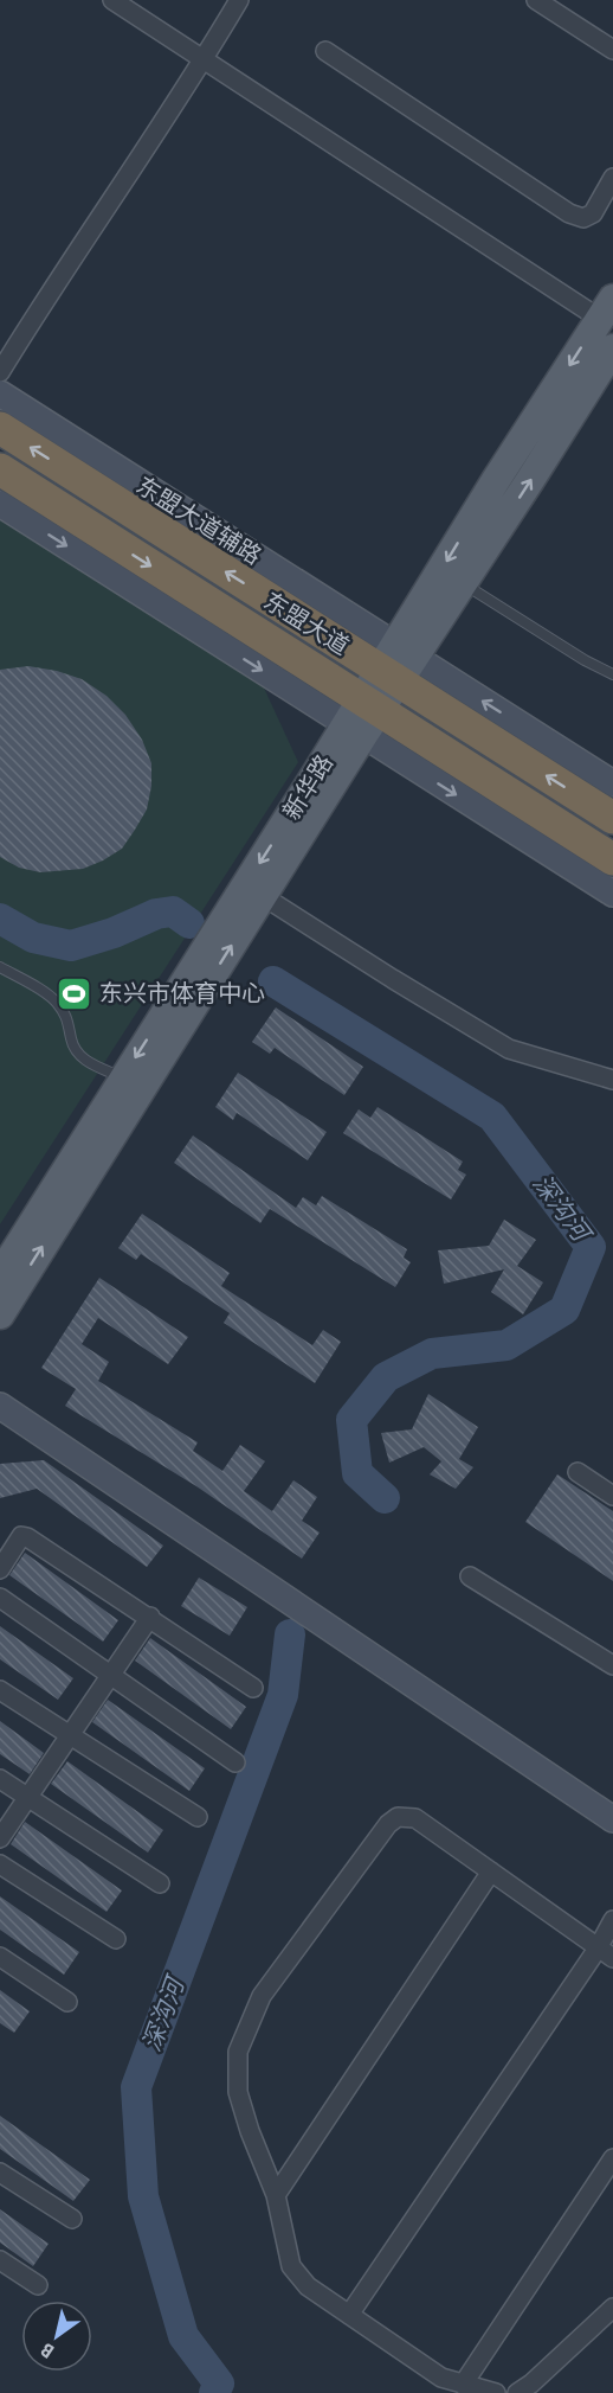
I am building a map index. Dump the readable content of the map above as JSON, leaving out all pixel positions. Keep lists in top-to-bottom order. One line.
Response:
{"streets":{"highway":["东盟大道"],"main road":["新华路"],"street":["东盟大道辅路"]},"crossings":[["东盟大道辅路","东盟大道"],["东盟大道辅路","新华路"],["东盟大道","新华路"]],"water":["深沟河"],"places":{"sports":["东兴市体育中心"]},"north":"bottom left"}
